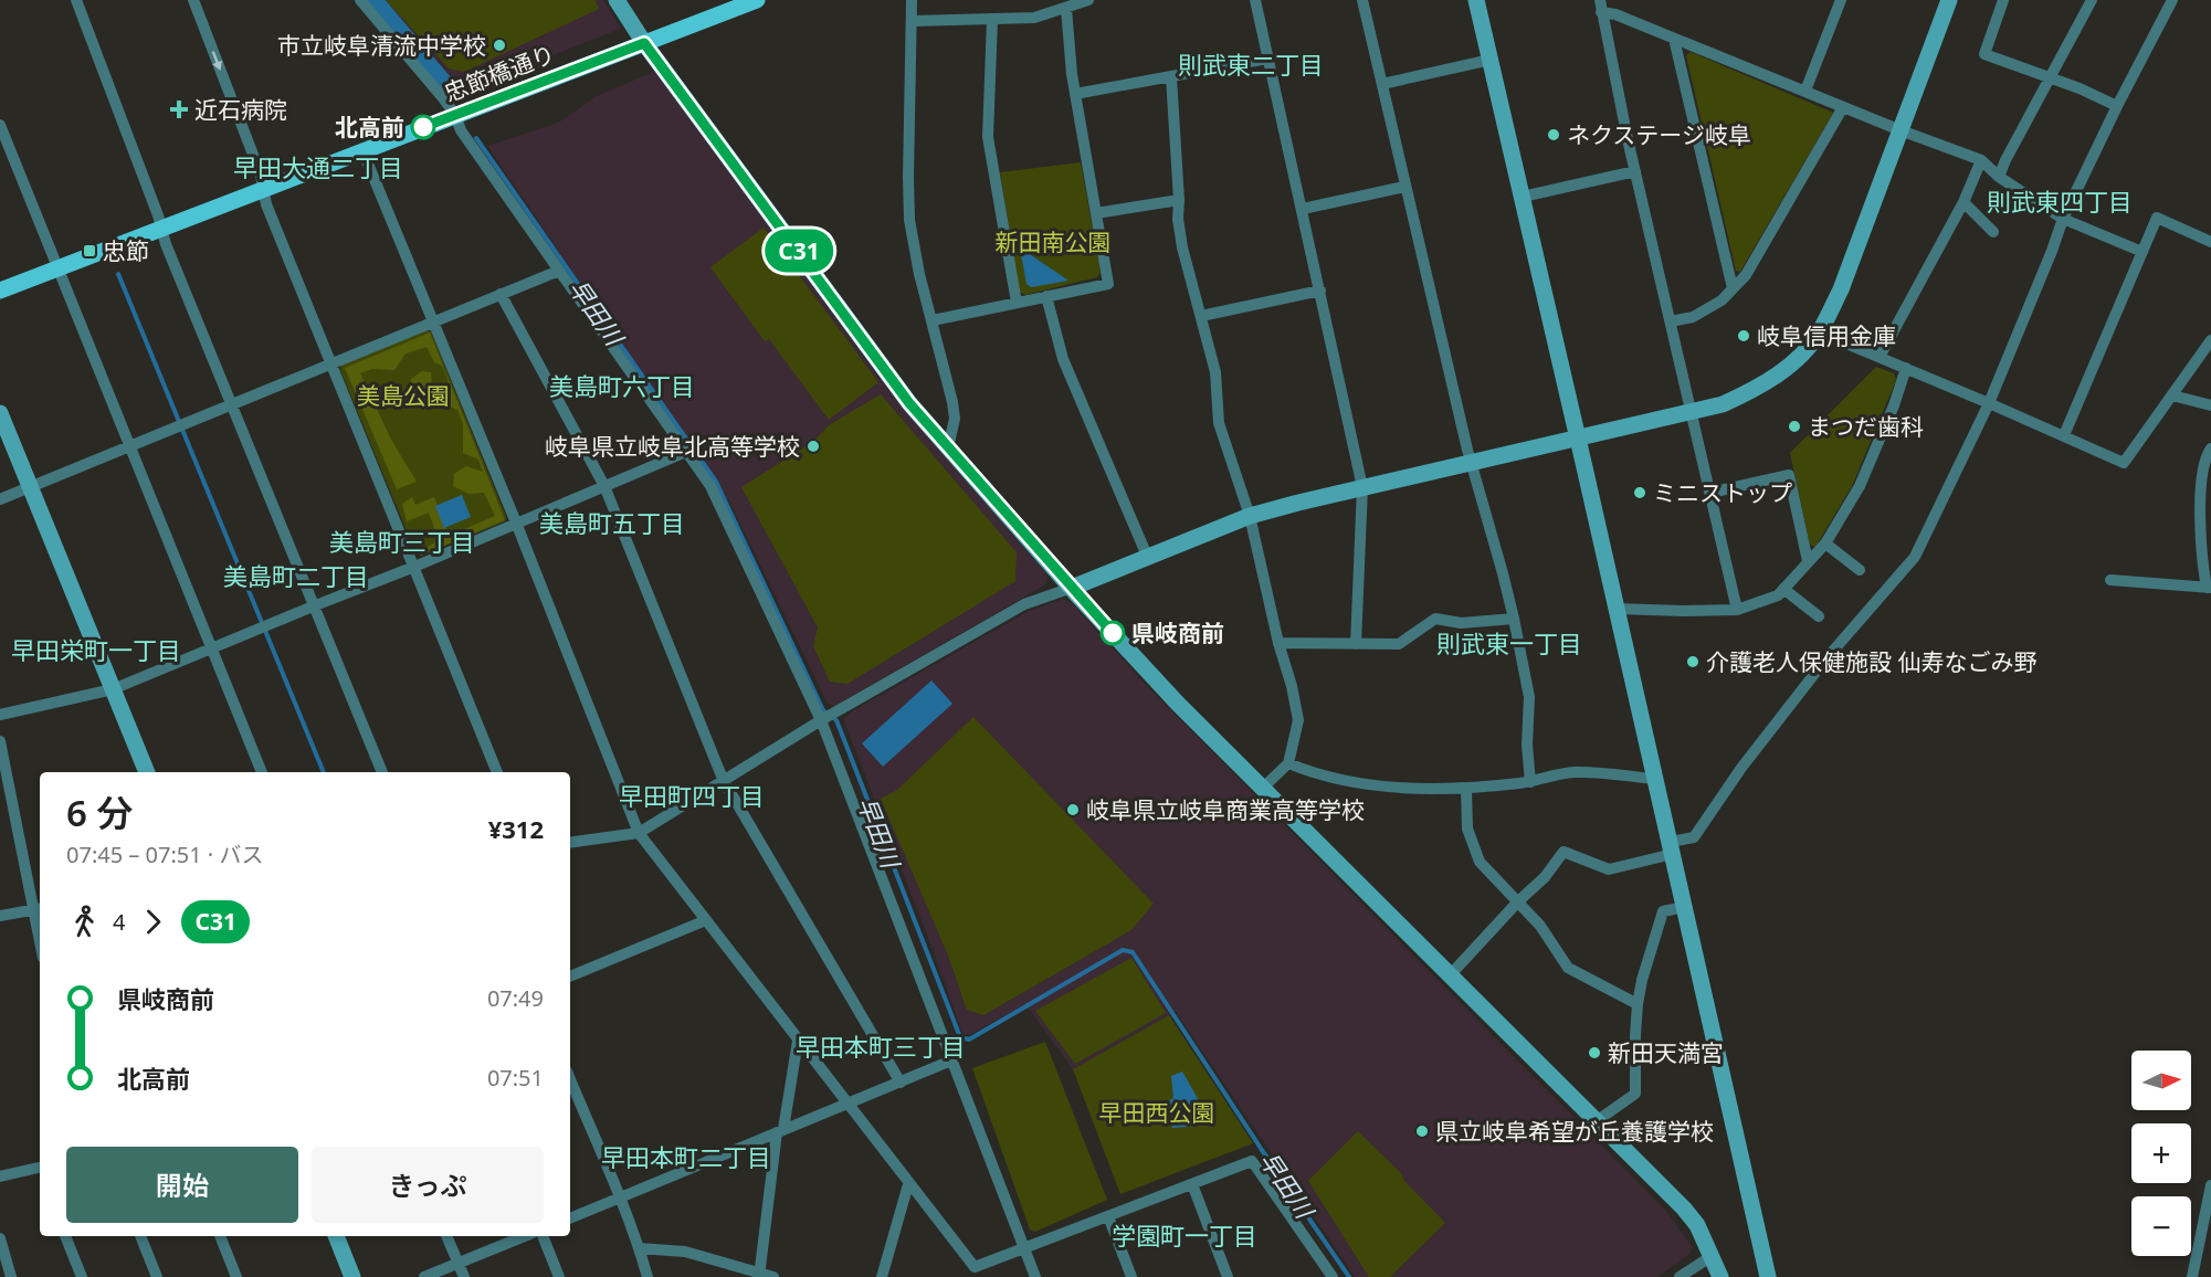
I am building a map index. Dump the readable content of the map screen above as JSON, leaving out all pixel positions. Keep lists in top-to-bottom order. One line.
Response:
{"streets":{"main road":["忠節橋通り"]},"districts":["則武東二丁目","早田大通二丁目","則武東四丁目","美島町六丁目","美島町五丁目","美島町三丁目","美島町二丁目","則武東一丁目","早田栄町一丁目","早田町四丁目","早田本町三丁目","早田本町二丁目","学園町一丁目"],"water":["早田川"],"parks":["新田南公園","美島公園","早田西公園"],"places":{"other":["市立岐阜清流中学校","北高前","ネクステージ岐阜","岐阜信用金庫","まつだ歯科","岐阜県立岐阜北高等学校","ミニストップ","県岐商前","介護老人保健施設 仙寿なごみ野","岐阜県立岐阜商業高等学校","新田天満宮","県立岐阜希望が丘養護学校"],"health":["近石病院"],"transit":["忠節"]},"lines":["bus line C31"],"north":"right","page":{"on_map":"C31","heading":["6 分","07:45 – 07:51 · バス","¥312"],"legs":["4","C31"],"list":[{"name":"県岐商前","value":"07:49"},{"name":"北高前","value":"07:51"}],"map_buttons":["+","−"],"buttons":["開始","きっぷ"]}}
